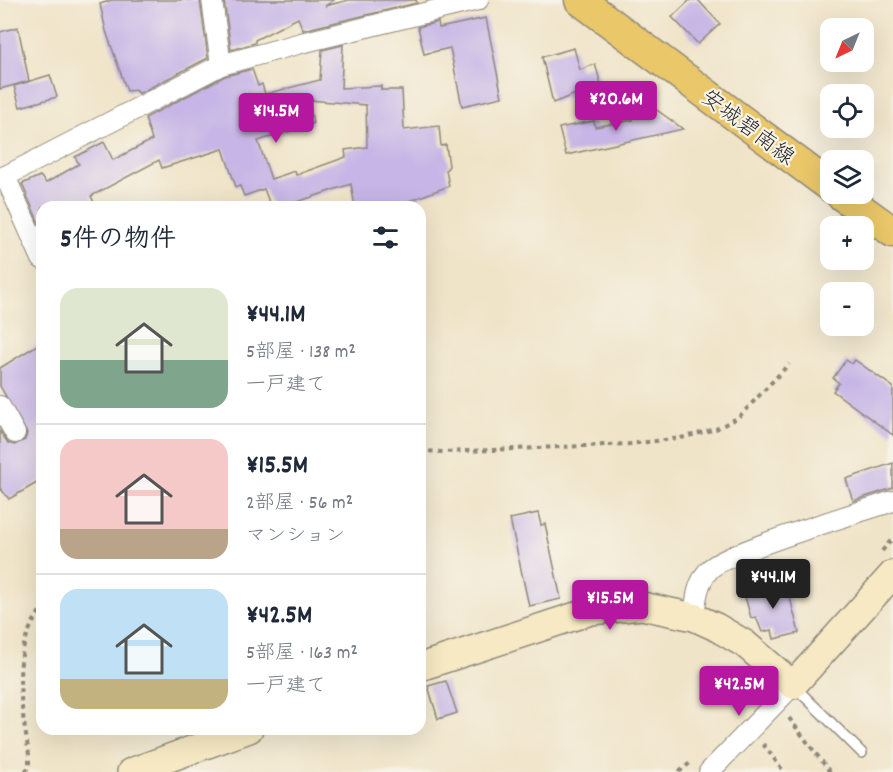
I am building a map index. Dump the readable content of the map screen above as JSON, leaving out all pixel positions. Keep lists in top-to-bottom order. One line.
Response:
{"streets":{"main road":["安城碧南線"]},"north":"bottom left","page":{"map_buttons":["+","−"],"price":["¥20.6M","¥14.5M","¥44.1M","¥15.5M","¥42.5M"],"heading":"5件の物件","list":[{"name":"¥44.1M","note":"5部屋 · 138 m² · 一戸建て"},{"name":"¥15.5M","note":"2部屋 · 56 m² · マンション"},{"name":"¥42.5M","note":"5部屋 · 163 m² · 一戸建て"}]}}
